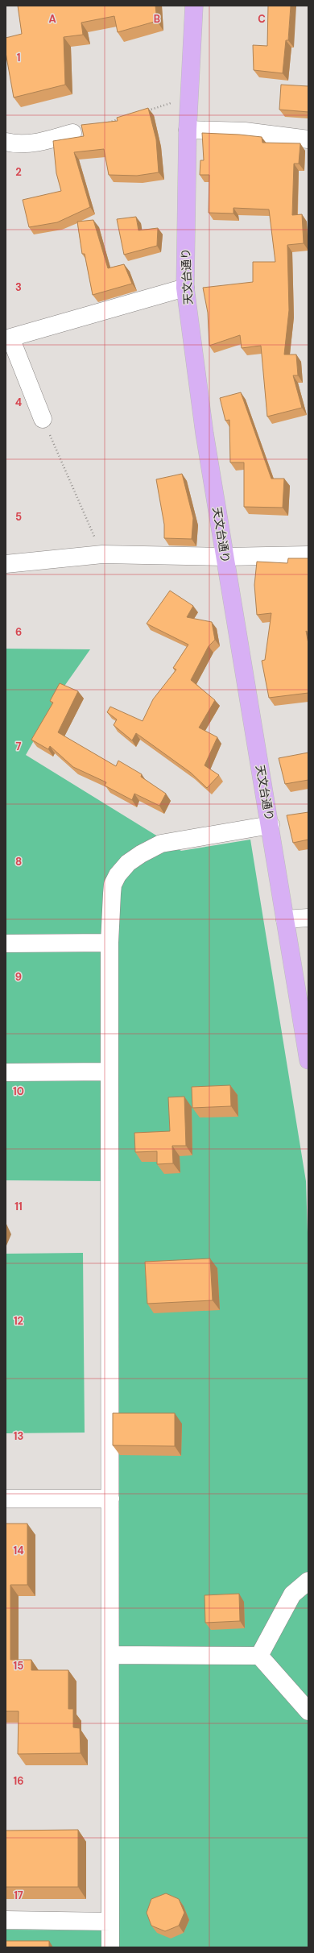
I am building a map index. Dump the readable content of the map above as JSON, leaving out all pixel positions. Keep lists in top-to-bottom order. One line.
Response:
{"streets":{"main road":["天文台通り"]},"grid":{"columns":["A","B","C"],"rows":["1","2","3","4","5","6","7","8","9","10","11","12","13","14","15","16","17"]}}
